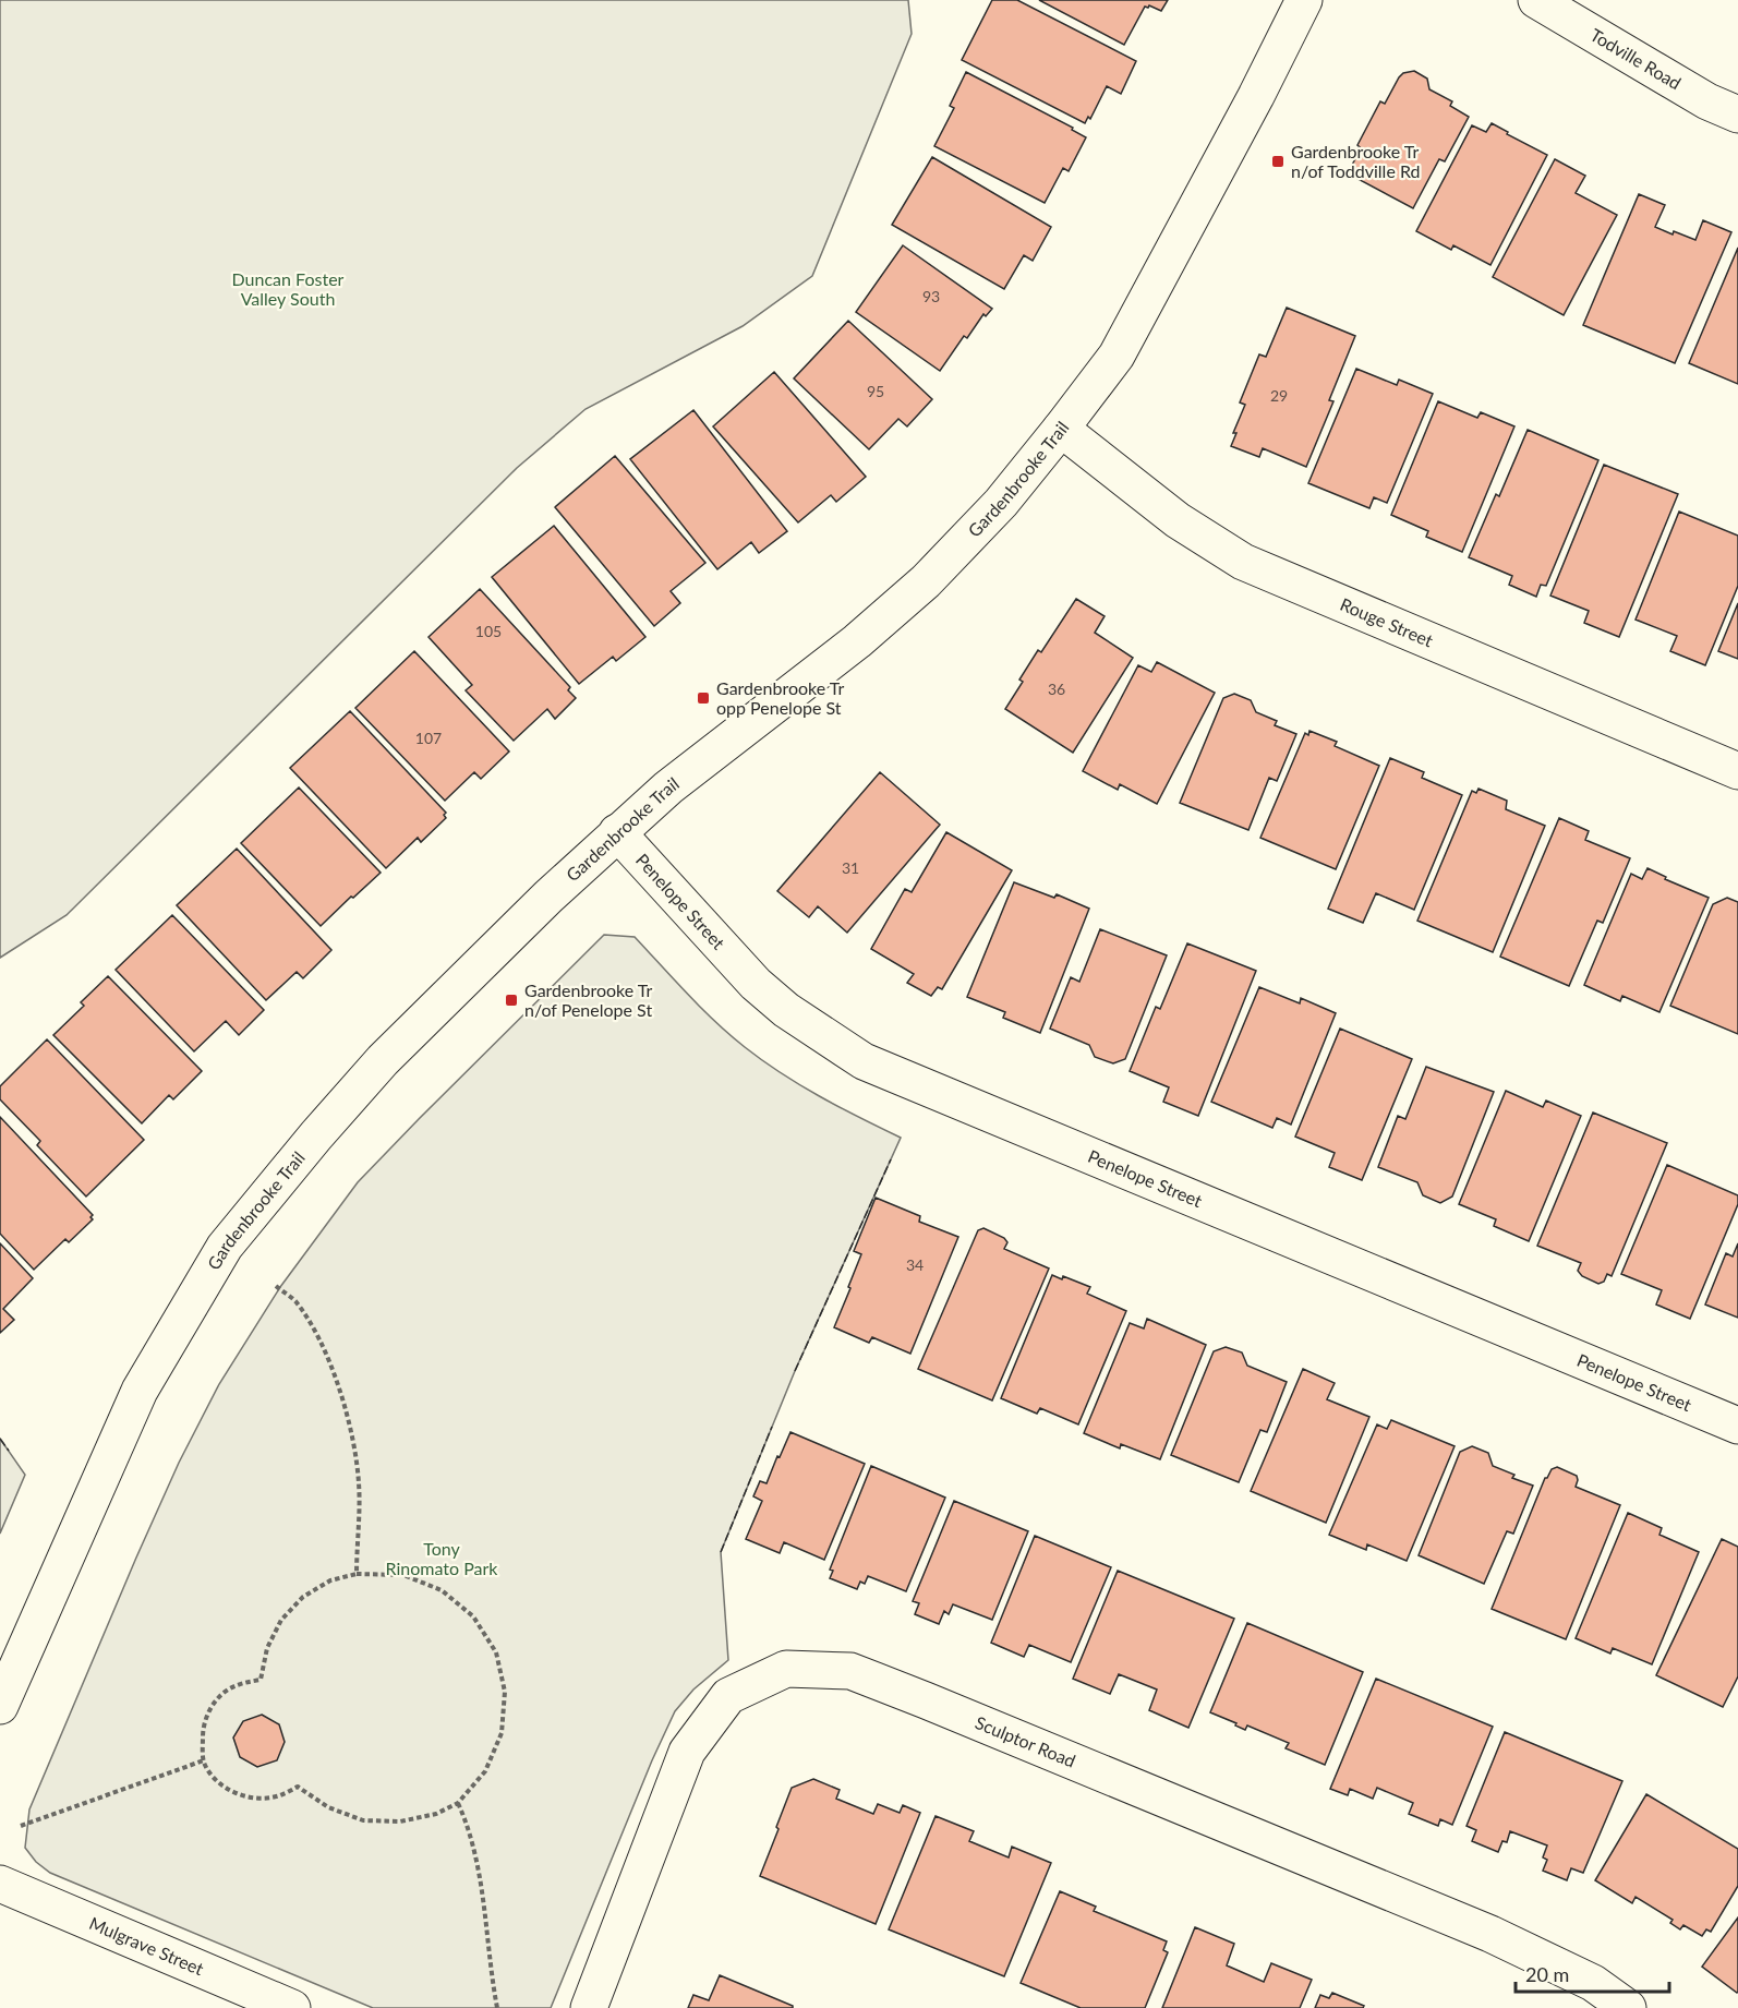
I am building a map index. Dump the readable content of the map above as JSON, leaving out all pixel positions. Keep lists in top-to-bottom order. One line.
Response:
{"streets":{"street":["Todville Road","Gardenbrooke Trail","Rouge Street","Penelope Street","Sculptor Road","Mulgrave Street"]},"crossings":[["Gardenbrooke Trail","Rouge Street"],["Gardenbrooke Trail","Penelope Street"]],"parks":["Duncan Foster Valley South","Tony Rinomato Park"],"places":{"transit":["Gardenbrooke Tr n/of Toddville Rd","Gardenbrooke Tr opp Penelope St","Gardenbrooke Tr n/of Penelope St"]},"house_numbers":["93","95","29","105","36","107","31","34"],"scale_bar":"20 m"}
